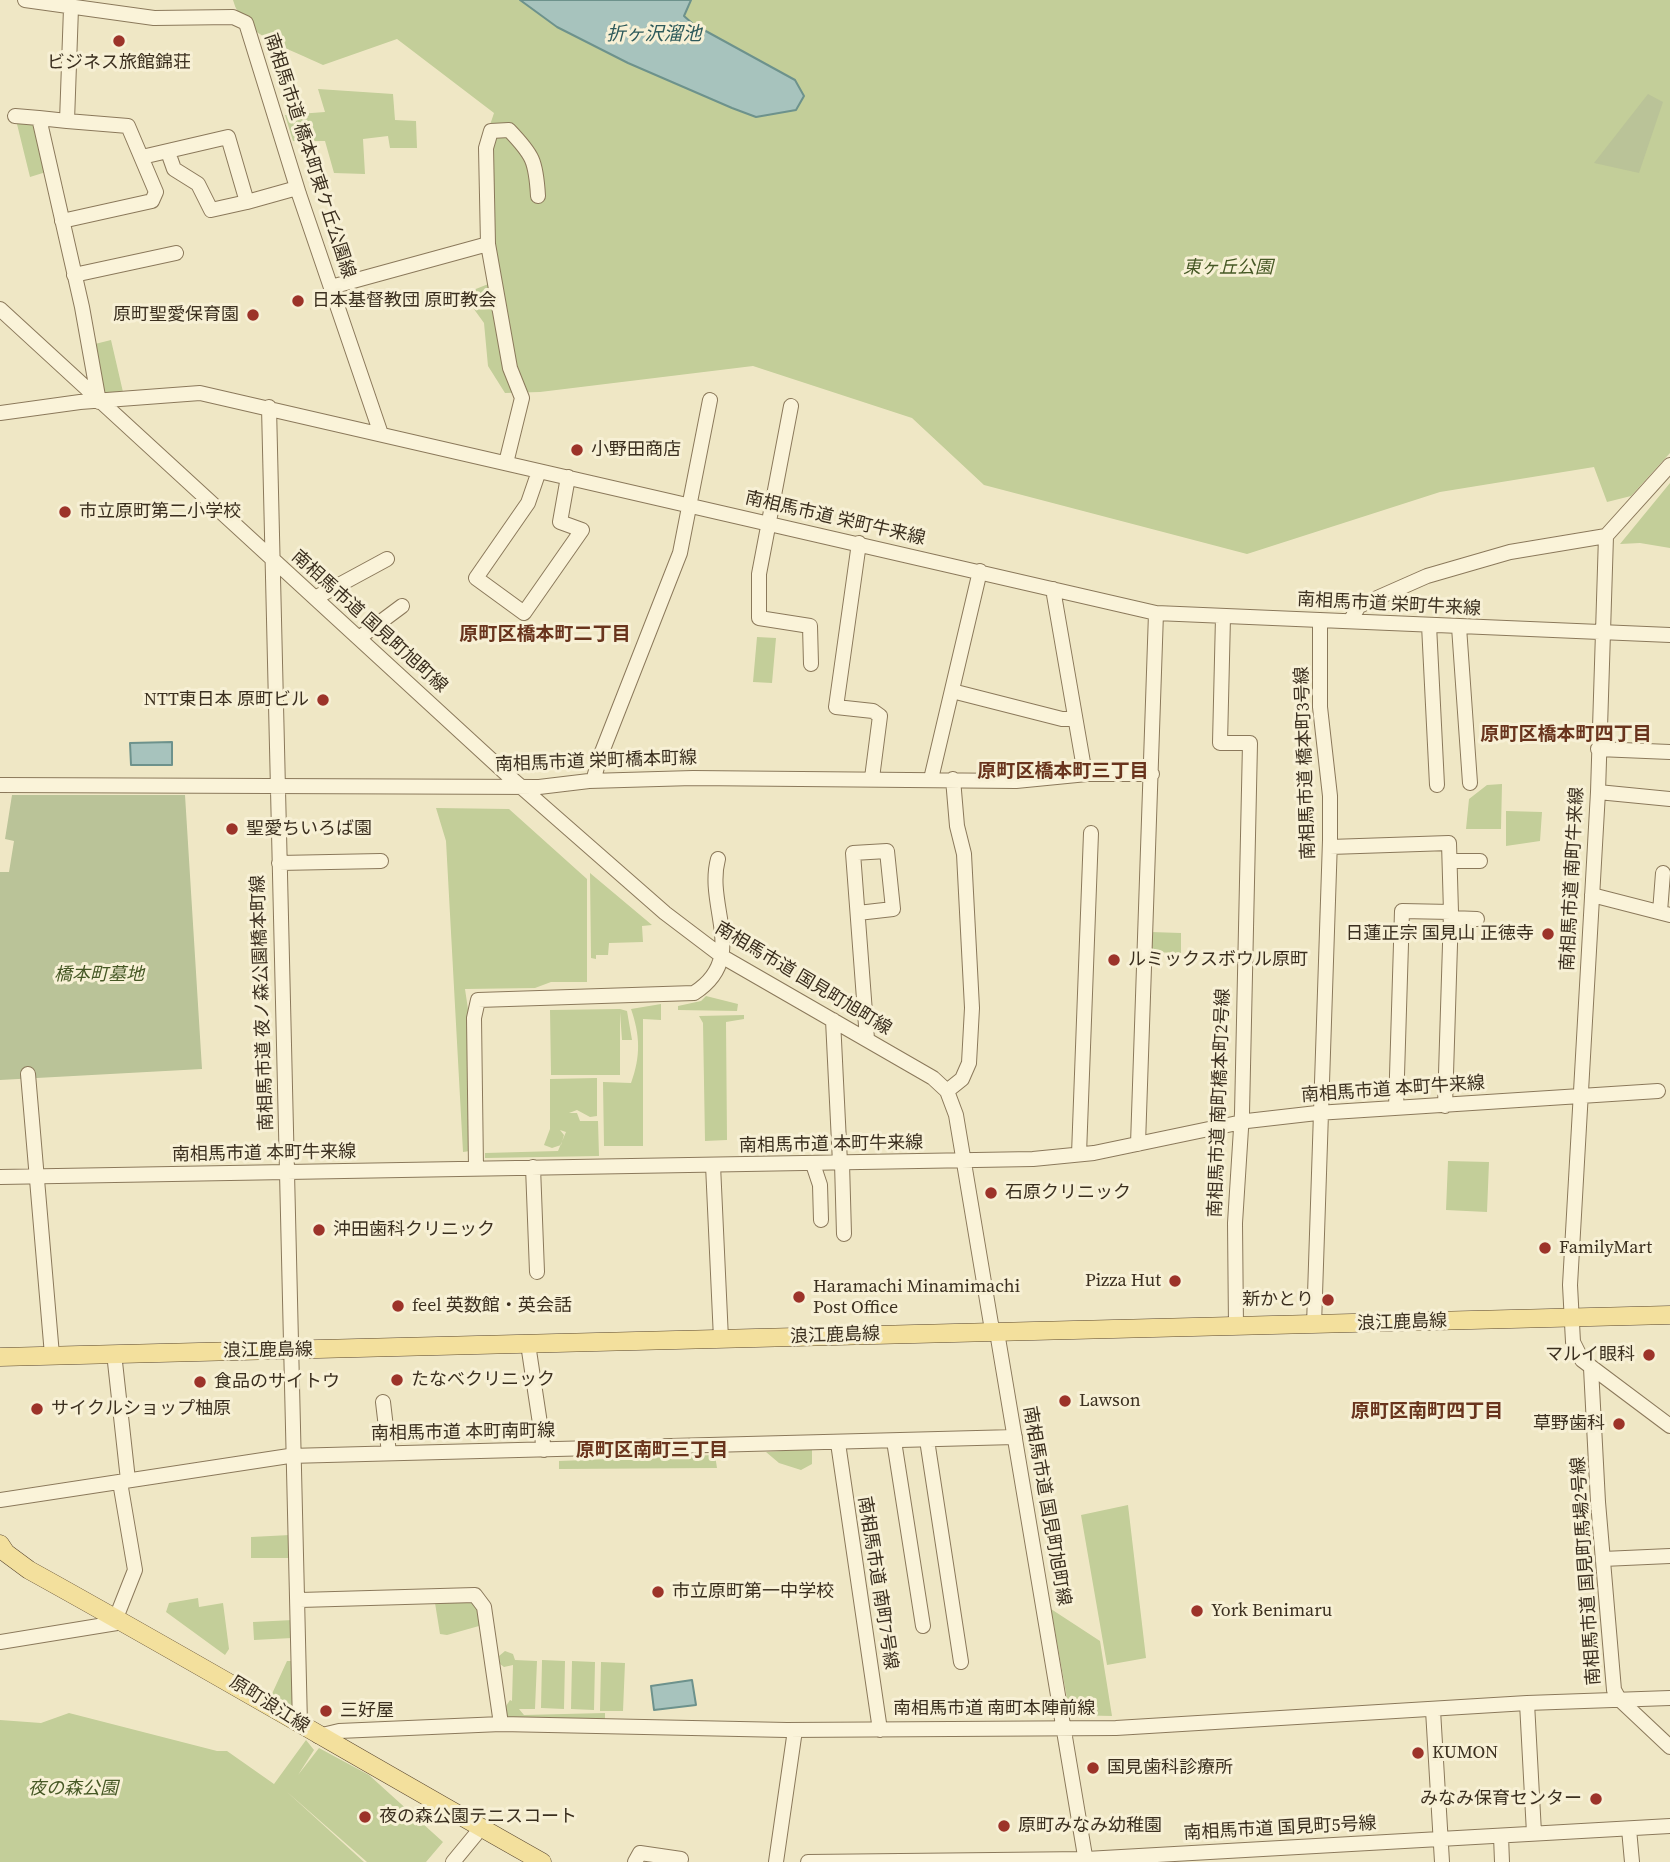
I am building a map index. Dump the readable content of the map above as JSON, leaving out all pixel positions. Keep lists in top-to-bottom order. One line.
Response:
{"streets":{"main road":["浪江鹿島線","原町浪江線"],"street":["南相馬市道 橋本町東ケ丘公園線","南相馬市道 栄町牛来線","南相馬市道 国見町旭町線","南相馬市道 栄町橋本町線","南相馬市道 橋本町3号線","南相馬市道 南町牛来線","南相馬市道 夜ノ森公園橋本町線","南相馬市道 本町牛来線","南相馬市道 南町橋本町2号線","南相馬市道 本町南町線","南相馬市道 国見町馬場2号線","南相馬市道 南町7号線","南相馬市道 南町本陣前線","南相馬市道 国見町5号線"]},"crossings":[["南相馬市道 橋本町東ケ丘公園線","南相馬市道 栄町牛来線"],["南相馬市道 栄町牛来線","南相馬市道 国見町旭町線"],["南相馬市道 栄町牛来線","南相馬市道 橋本町3号線"],["南相馬市道 栄町牛来線","南相馬市道 南町牛来線"],["南相馬市道 栄町牛来線","南相馬市道 夜ノ森公園橋本町線"],["南相馬市道 栄町牛来線","南相馬市道 南町橋本町2号線"],["南相馬市道 国見町旭町線","南相馬市道 栄町橋本町線"],["南相馬市道 国見町旭町線","南相馬市道 夜ノ森公園橋本町線"],["南相馬市道 国見町旭町線","南相馬市道 本町牛来線"],["南相馬市道 国見町旭町線","浪江鹿島線"],["南相馬市道 国見町旭町線","南相馬市道 本町南町線"],["南相馬市道 国見町旭町線","南相馬市道 南町本陣前線"],["南相馬市道 国見町旭町線","南相馬市道 国見町5号線"],["南相馬市道 栄町橋本町線","南相馬市道 夜ノ森公園橋本町線"],["南相馬市道 橋本町3号線","南相馬市道 本町牛来線"],["南相馬市道 橋本町3号線","浪江鹿島線"],["南相馬市道 南町牛来線","南相馬市道 本町牛来線"],["南相馬市道 南町牛来線","浪江鹿島線"],["南相馬市道 南町牛来線","南相馬市道 国見町馬場2号線"],["南相馬市道 夜ノ森公園橋本町線","南相馬市道 本町牛来線"],["南相馬市道 夜ノ森公園橋本町線","浪江鹿島線"],["南相馬市道 夜ノ森公園橋本町線","南相馬市道 本町南町線"],["南相馬市道 夜ノ森公園橋本町線","原町浪江線"],["南相馬市道 本町牛来線","南相馬市道 南町橋本町2号線"],["南相馬市道 南町橋本町2号線","浪江鹿島線"],["南相馬市道 本町南町線","南相馬市道 南町7号線"],["南相馬市道 国見町馬場2号線","南相馬市道 南町本陣前線"],["南相馬市道 南町7号線","南相馬市道 南町本陣前線"],["原町浪江線","南相馬市道 南町本陣前線"]],"districts":["原町区橋本町二丁目","原町区橋本町四丁目","原町区橋本町三丁目","原町区南町四丁目","原町区南町三丁目"],"water":["折ヶ沢溜池"],"parks":["東ヶ丘公園","橋本町墓地","夜の森公園"],"places":["ビジネス旅館錦荘","日本基督教団 原町教会","原町聖愛保育園","小野田商店","市立原町第二小学校","NTT東日本 原町ビル","聖愛ちいろば園","日蓮正宗 国見山 正徳寺","ルミックスボウル原町","石原クリニック","沖田歯科クリニック","FamilyMart","Pizza Hut","Haramachi Minamimachi Post Office","新かとり","feel 英数館・英会話","マルイ眼科","たなべクリニック","食品のサイトウ","Lawson","サイクルショップ柚原","草野歯科","市立原町第一中学校","York Benimaru","三好屋","KUMON","国見歯科診療所","みなみ保育センター","夜の森公園テニスコート","原町みなみ幼稚園"]}
